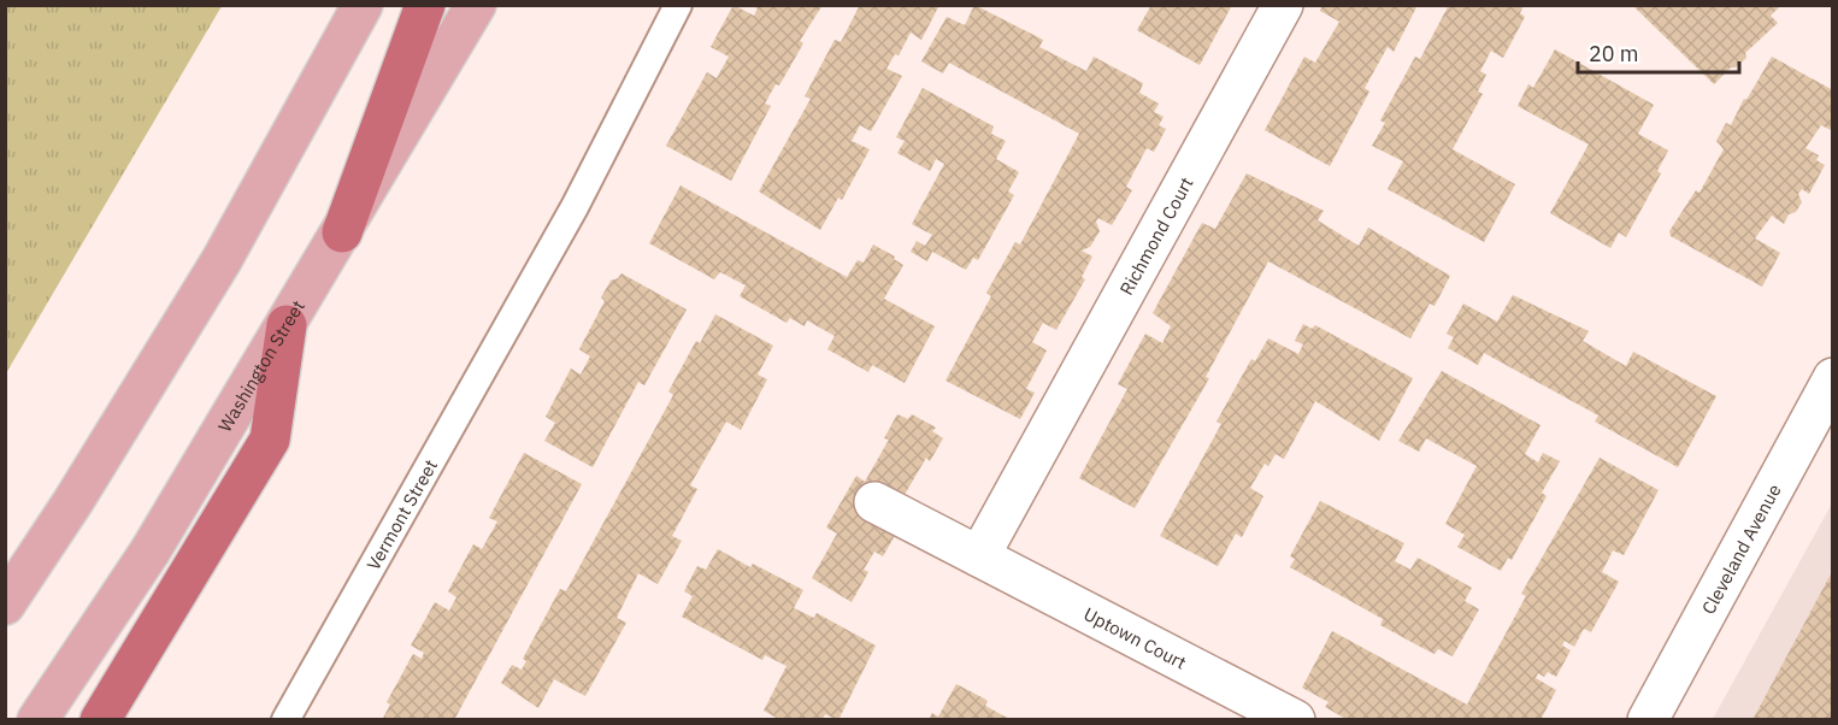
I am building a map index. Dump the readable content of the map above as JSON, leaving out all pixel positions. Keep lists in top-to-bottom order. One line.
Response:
{"streets":{"main road":["Washington Street"],"street":["Richmond Court","Cleveland Avenue","Uptown Court"],"lane":["Vermont Street"]},"crossings":[["Richmond Court","Uptown Court"]],"scale_bar":"20 m"}
